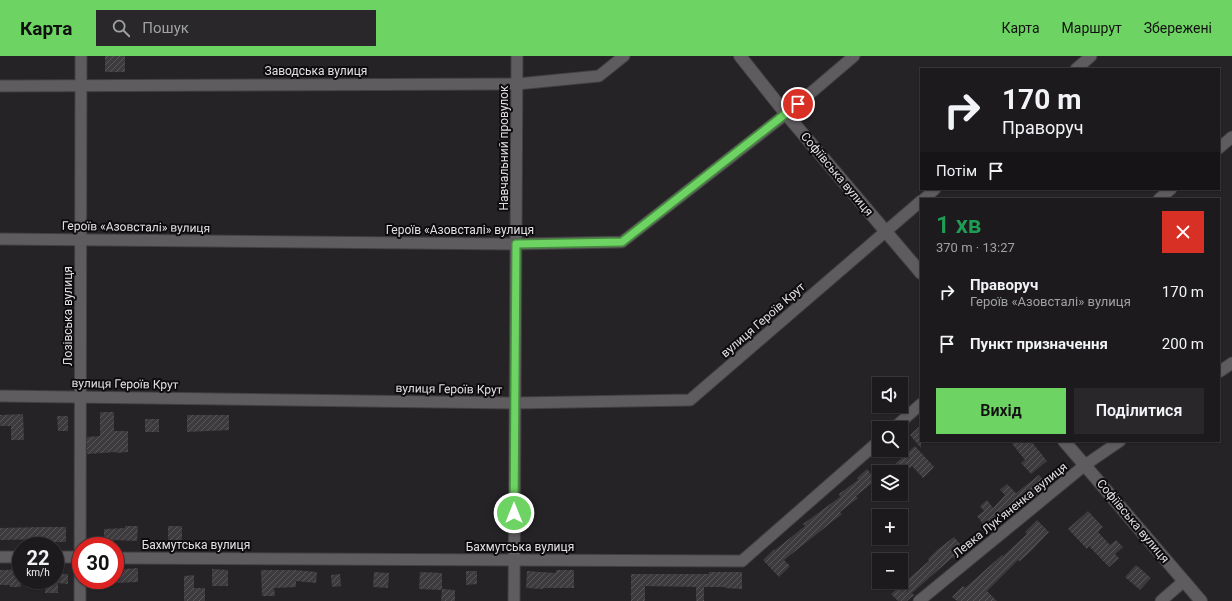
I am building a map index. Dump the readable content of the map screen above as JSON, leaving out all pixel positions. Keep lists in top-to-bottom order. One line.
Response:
{"streets":{"street":["Заводська вулиця","Навчальний провулок","Софіївська вулиця","Героїв «Азовсталі» вулиця","Лозівська вулиця","вулиця Героїв Крут","Левка Лук'яненка вулиця","Бахмутська вулиця"]},"crossings":[["Заводська вулиця","Навчальний провулок"],["Заводська вулиця","Лозівська вулиця"],["Навчальний провулок","Героїв «Азовсталі» вулиця"],["Навчальний провулок","вулиця Героїв Крут"],["Навчальний провулок","Бахмутська вулиця"],["Софіївська вулиця","Героїв «Азовсталі» вулиця"],["Софіївська вулиця","вулиця Героїв Крут"],["Софіївська вулиця","Левка Лук'яненка вулиця"],["Героїв «Азовсталі» вулиця","Лозівська вулиця"],["Лозівська вулиця","вулиця Героїв Крут"]],"page":{"header":"Карта","search":"Пошук","nav":["Карта","Маршрут","Збережені"],"turn":["170 m","Праворуч"],"then":"Потім","heading":["1 хв","370 m · 13:27"],"list":[{"name":"Праворуч","note":"Героїв «Азовсталі» вулиця","value":"170 m"},{"name":"Пункт призначення","value":"200 m"}],"map_buttons":["+","−"],"buttons":["Вихід","Поділитися"],"speed":"22 km/h","limit":"30"}}
